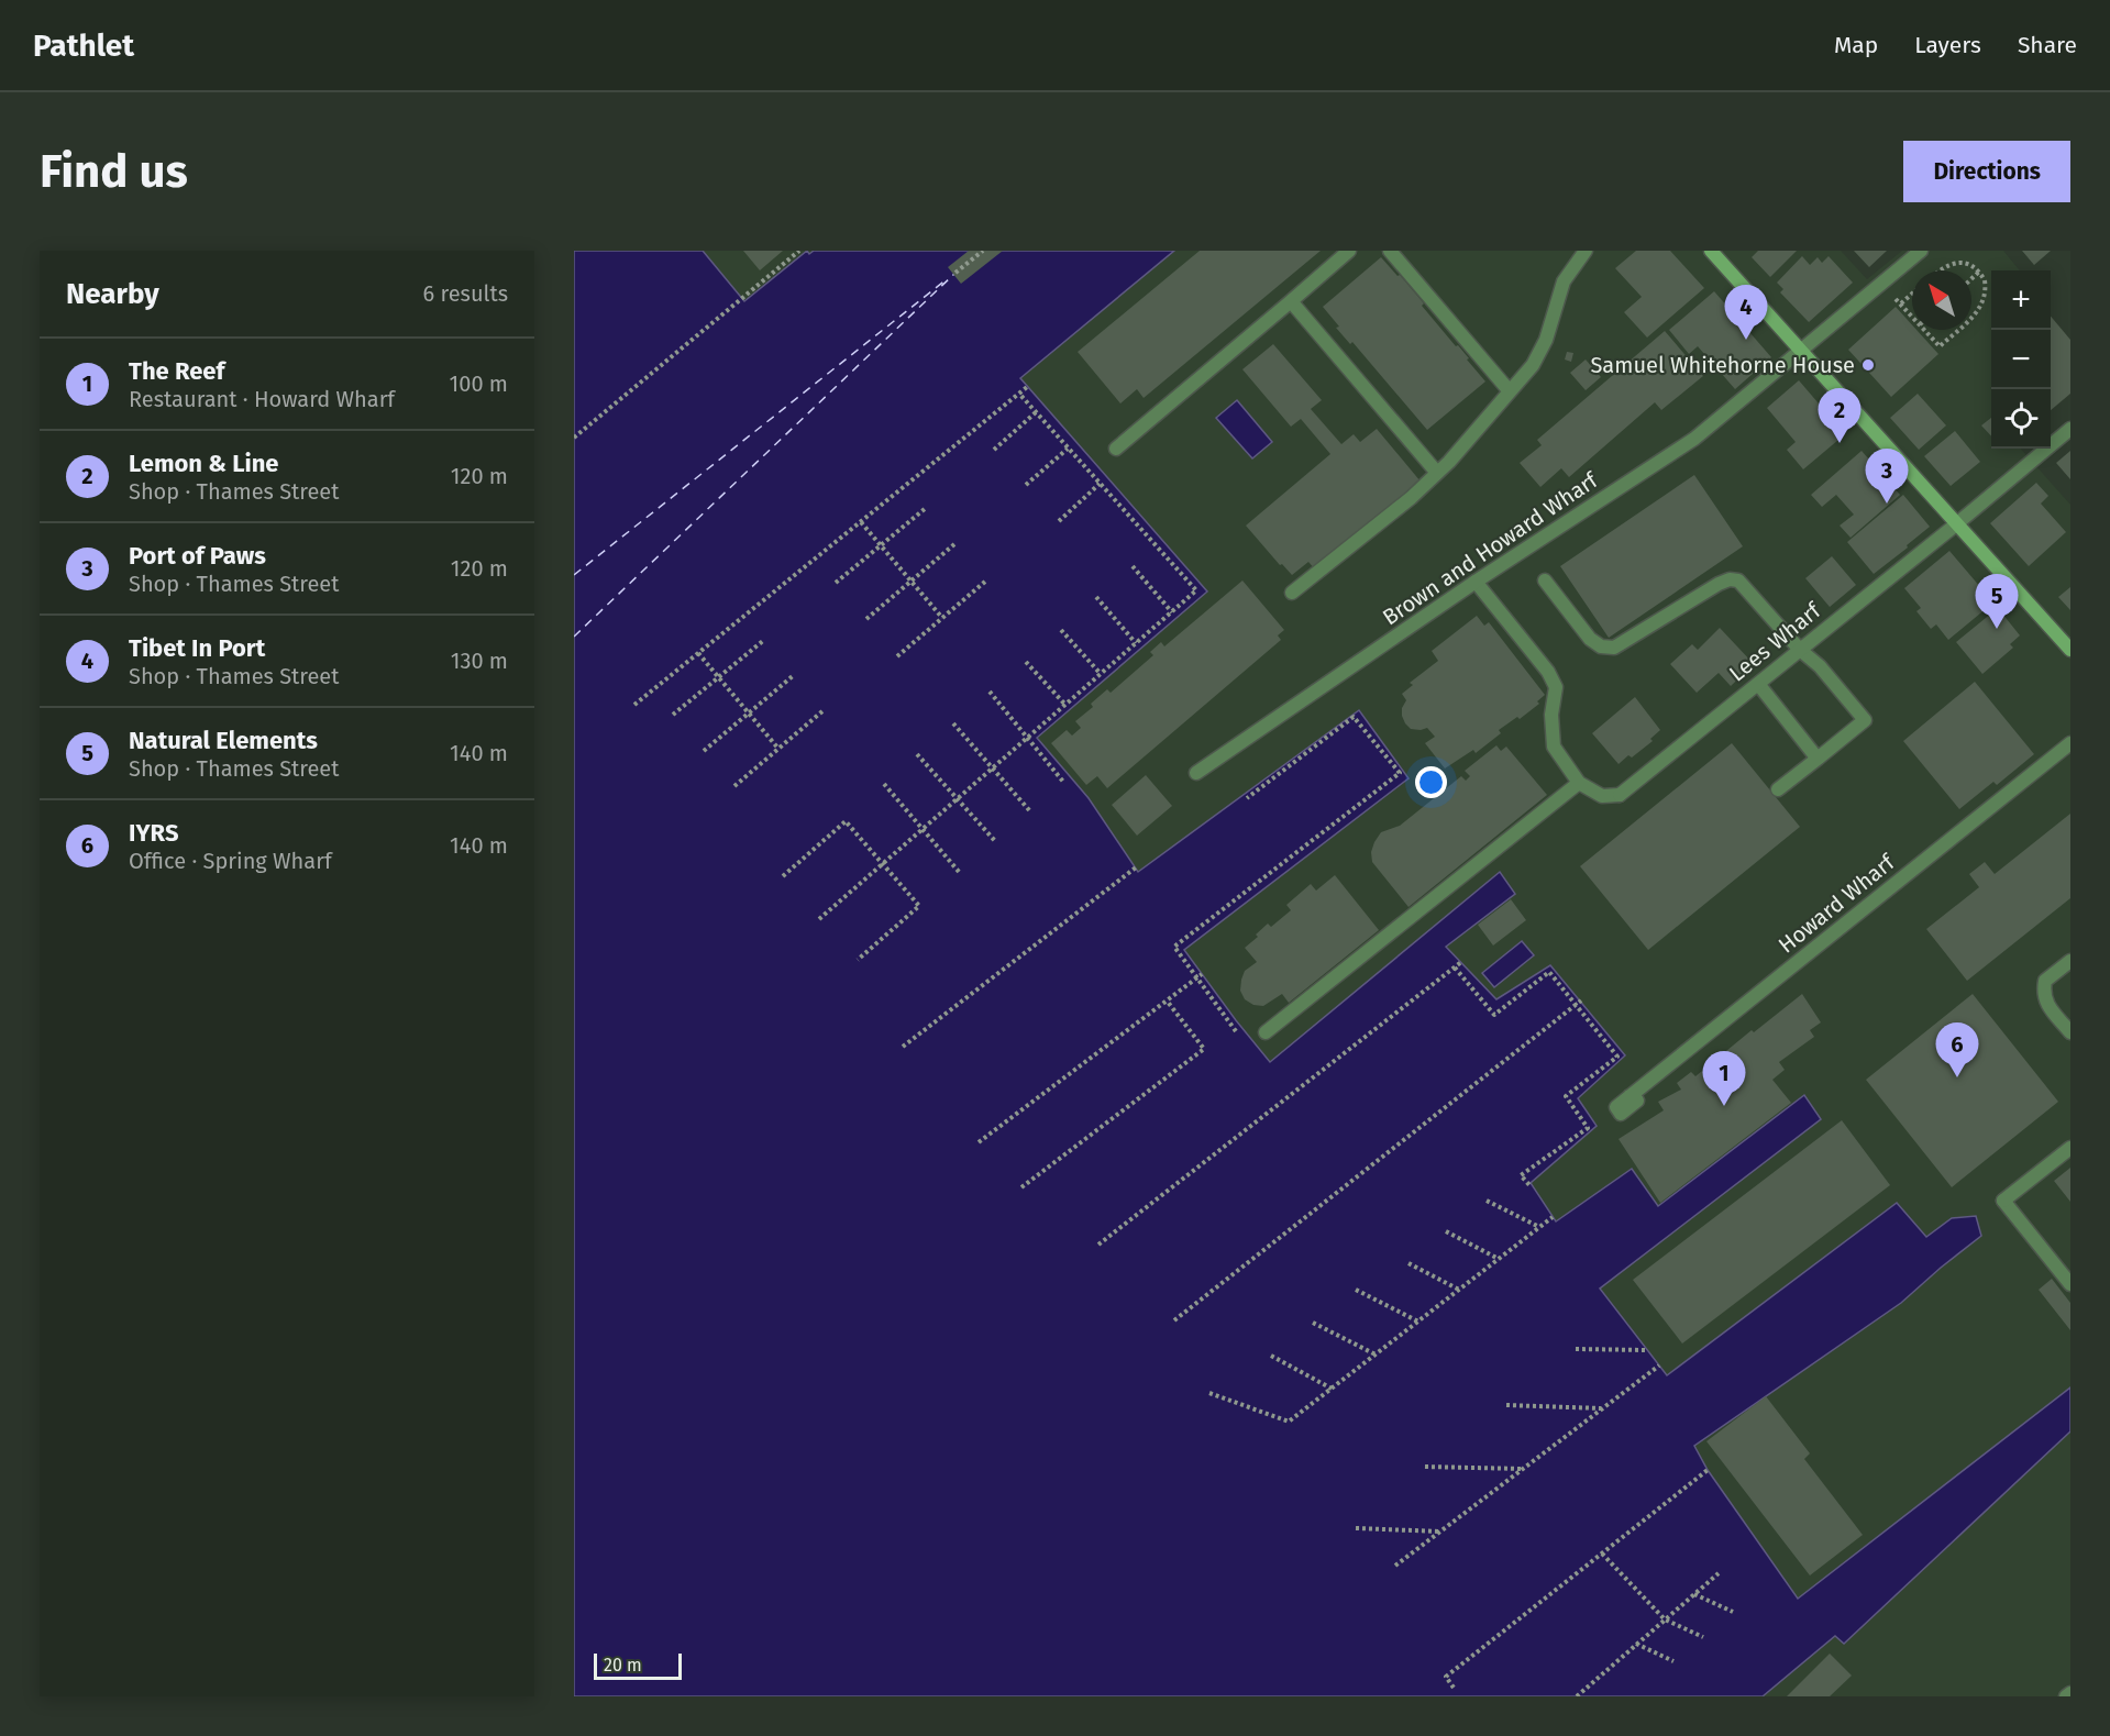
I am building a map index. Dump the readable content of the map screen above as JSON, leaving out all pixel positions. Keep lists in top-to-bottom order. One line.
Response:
{"streets":{"street":["Brown and Howard Wharf","Lees Wharf","Howard Wharf"]},"places":["Samuel Whitehorne House"],"scale_bar":"20 m","north":"top left","page":{"header":"Pathlet","nav":["Map","Layers","Share"],"buttons":"Directions","title":"Find us","heading":["Nearby","6 results"],"map_buttons":["+","−"],"pins":["4","2","3","5","6","1"],"list":[{"mark":"1","name":"The Reef","note":"Restaurant · Howard Wharf","value":"100 m"},{"mark":"2","name":"Lemon & Line","note":"Shop · Thames Street","value":"120 m"},{"mark":"3","name":"Port of Paws","note":"Shop · Thames Street","value":"120 m"},{"mark":"4","name":"Tibet In Port","note":"Shop · Thames Street","value":"130 m"},{"mark":"5","name":"Natural Elements","note":"Shop · Thames Street","value":"140 m"},{"mark":"6","name":"IYRS","note":"Office · Spring Wharf","value":"140 m"}],"scale":"20 m"}}
